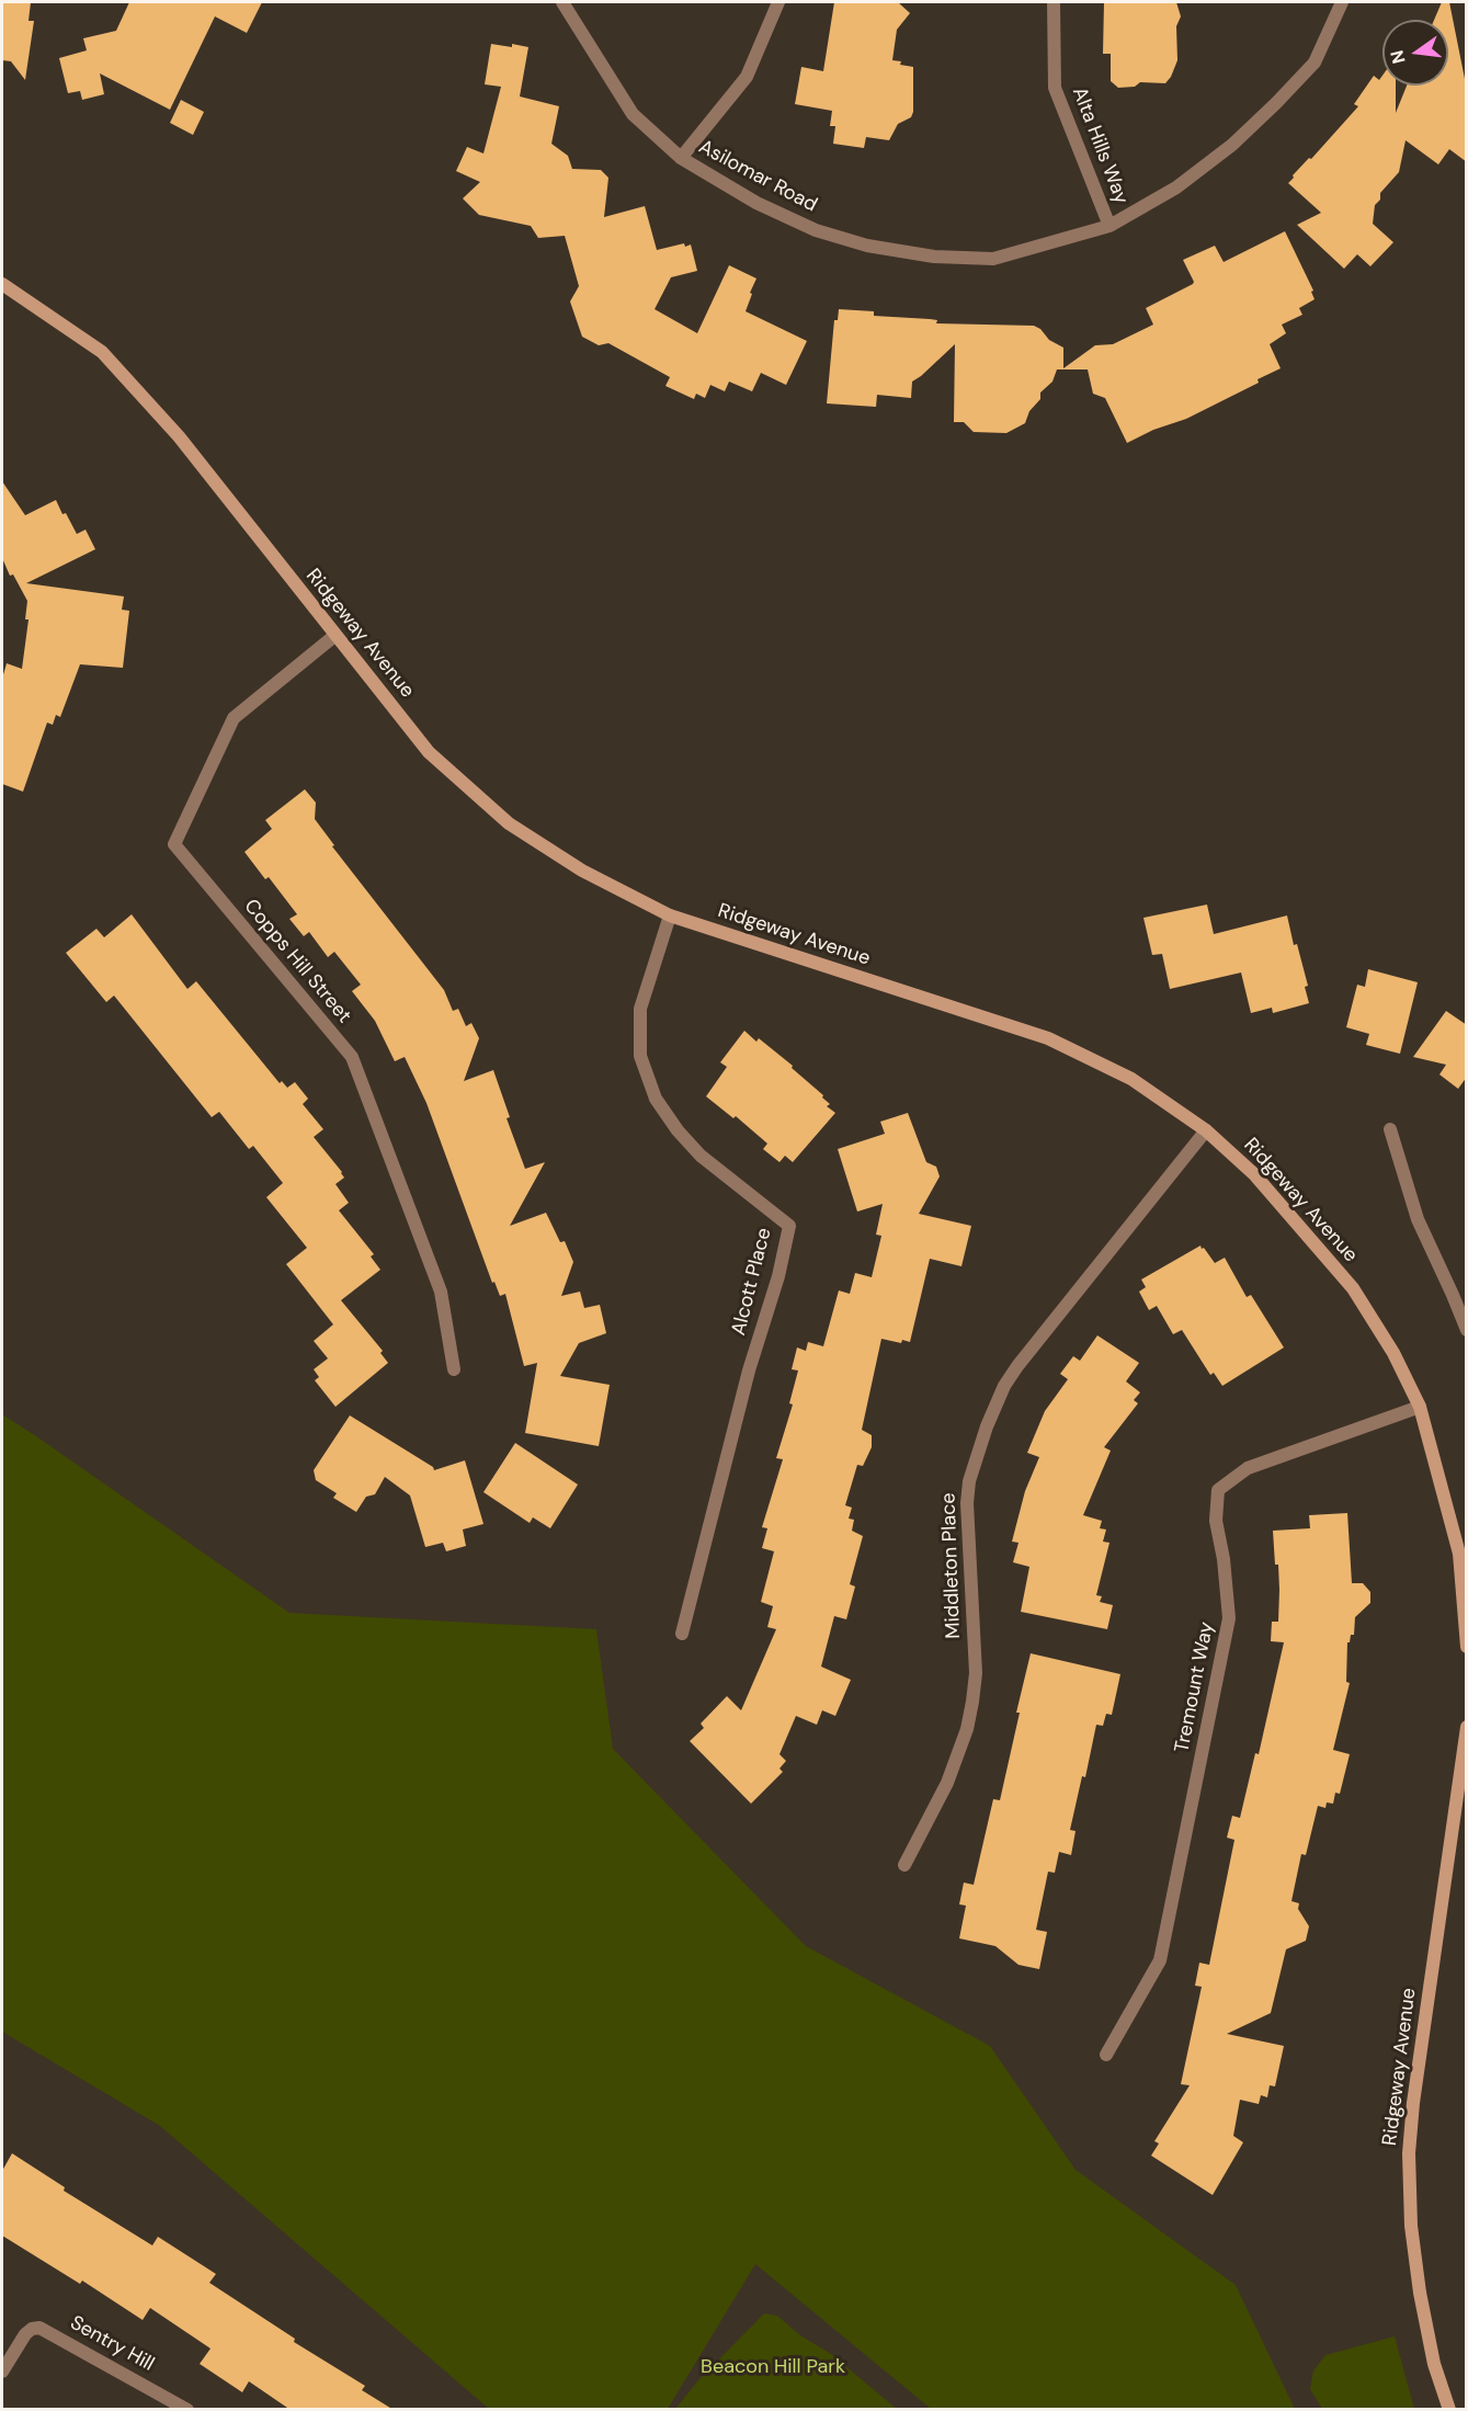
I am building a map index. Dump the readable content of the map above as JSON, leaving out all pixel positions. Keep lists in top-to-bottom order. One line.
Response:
{"streets":{"street":["Alta Hills Way","Asilomar Road","Ridgeway Avenue","Copps Hill Street","Alcott Place","Middleton Place","Tremount Way","Sentry Hill"]},"crossings":[["Alta Hills Way","Asilomar Road"],["Ridgeway Avenue","Copps Hill Street"],["Ridgeway Avenue","Alcott Place"],["Ridgeway Avenue","Middleton Place"],["Ridgeway Avenue","Tremount Way"]],"parks":["Beacon Hill Park"],"north":"left"}
